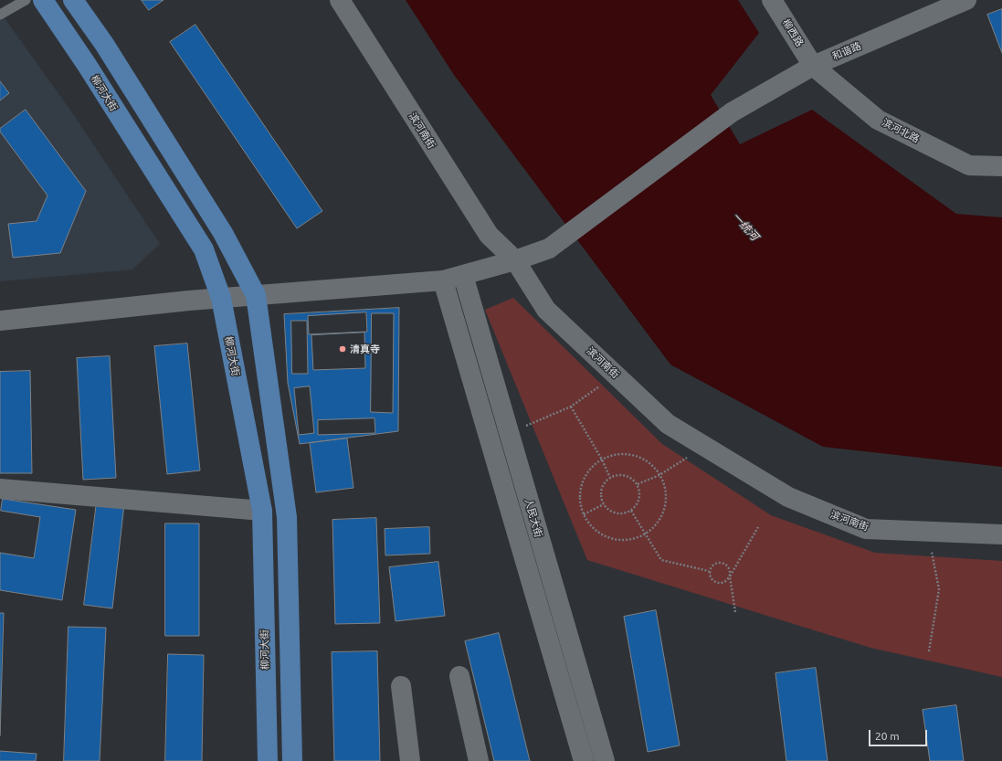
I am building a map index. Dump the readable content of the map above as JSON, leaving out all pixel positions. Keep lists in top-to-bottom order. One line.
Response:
{"streets":{"main road":["柳河大街"],"street":["柳西路","和谐路","滨河南街","滨河北路","人民大街"]},"crossings":[["柳西路","和谐路"],["柳西路","滨河北路"],["和谐路","柳河大街"],["和谐路","滨河南街"],["和谐路","滨河北路"],["和谐路","人民大街"]],"water":["一统河"],"places":["清真寺"],"scale_bar":"20 m"}
